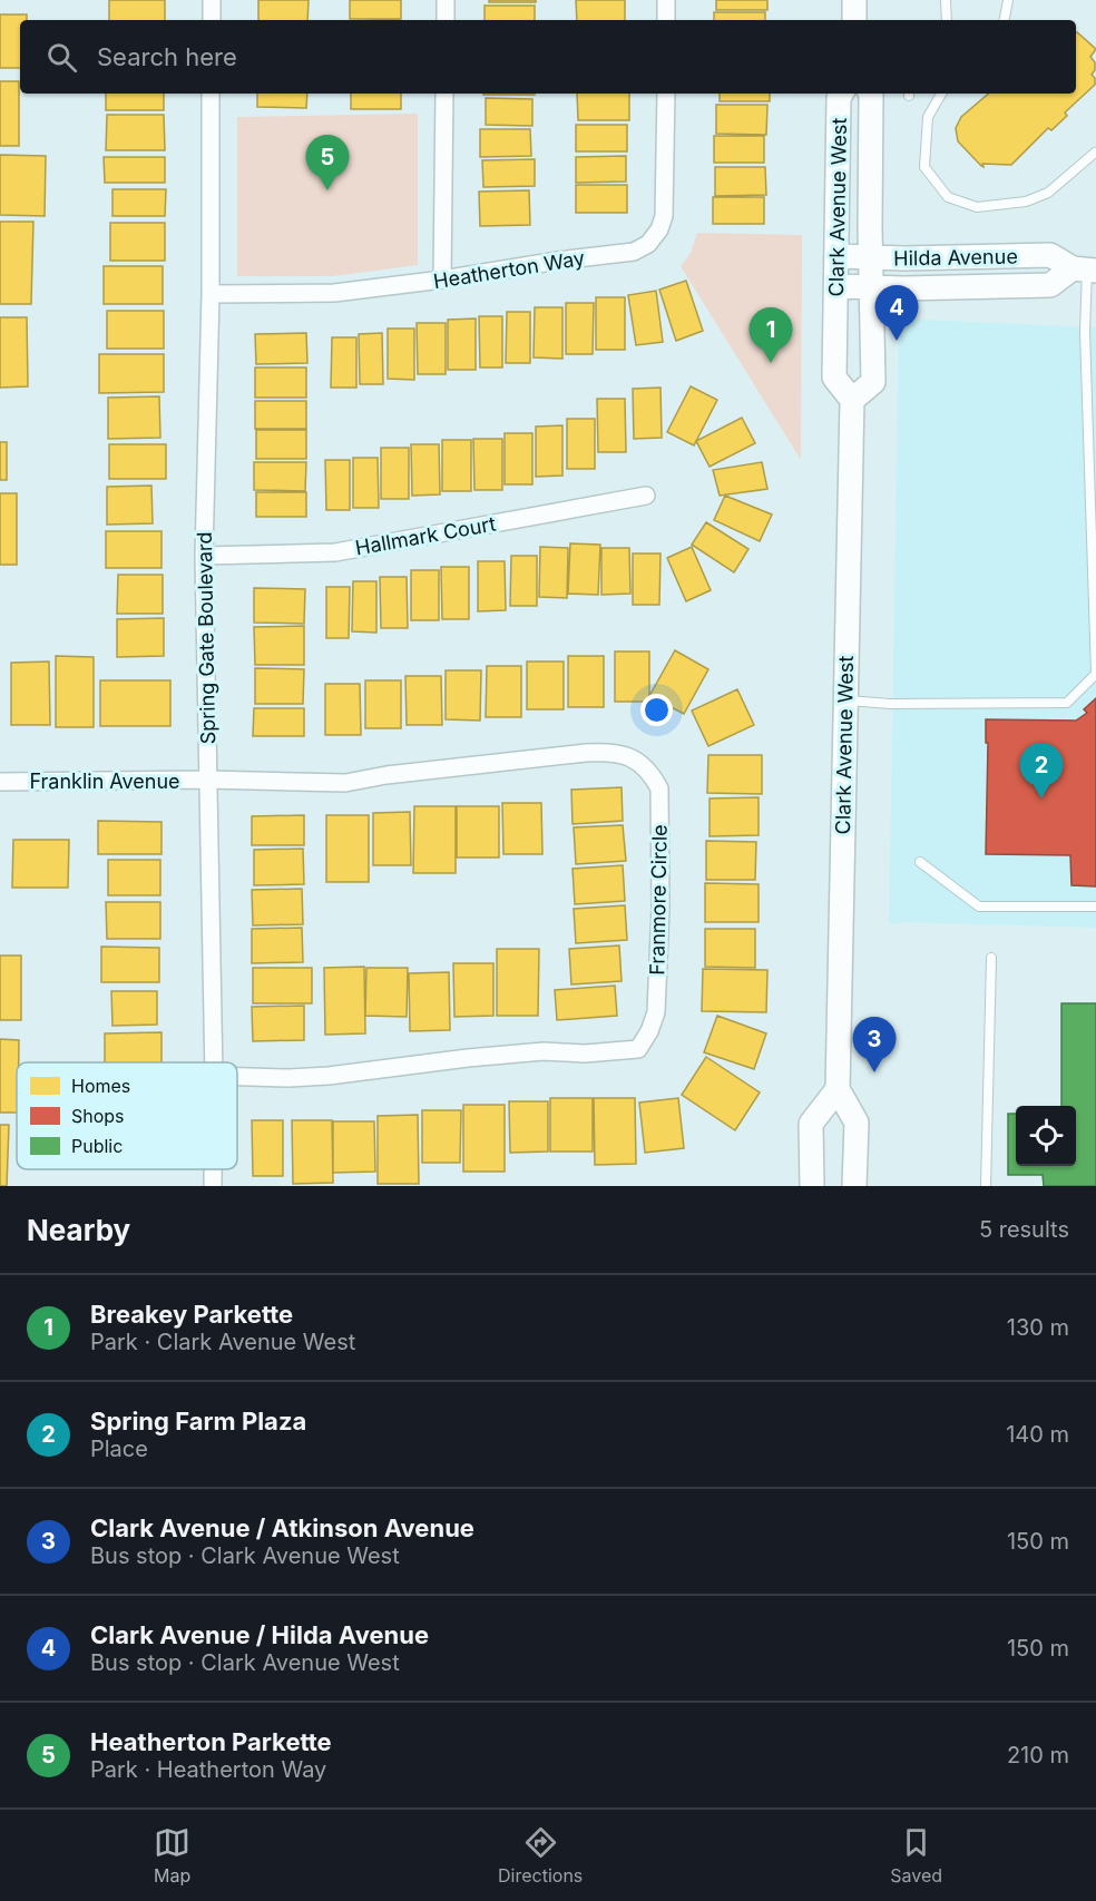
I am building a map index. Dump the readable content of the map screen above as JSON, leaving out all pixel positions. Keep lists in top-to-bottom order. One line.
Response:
{"streets":{"street":["Clark Avenue West","Hilda Avenue","Heatherton Way","Hallmark Court","Spring Gate Boulevard","Franklin Avenue","Franmore Circle"]},"crossings":[["Clark Avenue West","Hilda Avenue"],["Heatherton Way","Spring Gate Boulevard"],["Hallmark Court","Spring Gate Boulevard"],["Spring Gate Boulevard","Franklin Avenue"],["Spring Gate Boulevard","Franmore Circle"],["Franklin Avenue","Franmore Circle"]],"legend":["Homes","Shops","Public"],"page":{"search":"Search here","pins":["5","4","1","2","3"],"heading":["Nearby","5 results"],"list":[{"mark":"1","name":"Breakey Parkette","note":"Park · Clark Avenue West","value":"130 m"},{"mark":"2","name":"Spring Farm Plaza","note":"Place","value":"140 m"},{"mark":"3","name":"Clark Avenue / Atkinson Avenue","note":"Bus stop · Clark Avenue West","value":"150 m"},{"mark":"4","name":"Clark Avenue / Hilda Avenue","note":"Bus stop · Clark Avenue West","value":"150 m"},{"mark":"5","name":"Heatherton Parkette","note":"Park · Heatherton Way","value":"210 m"}],"nav":["Map","Directions","Saved"]}}
